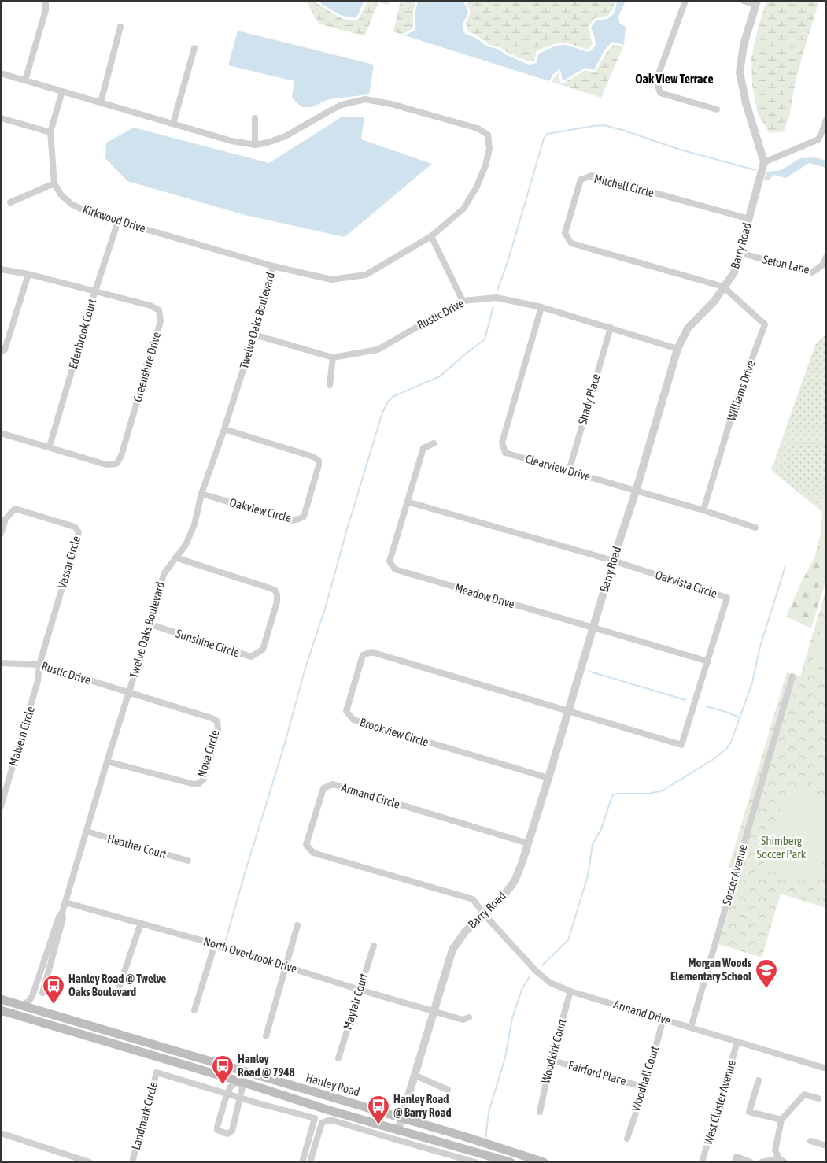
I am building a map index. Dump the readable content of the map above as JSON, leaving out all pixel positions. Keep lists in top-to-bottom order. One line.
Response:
{"streets":{"main road":["Hanley Road"],"street":["Mitchell Circle","Kirkwood Drive","Barry Road","Seton Lane","Rustic Drive","Twelve Oaks Boulevard","Edenbrook Court","Greenshire Drive","Williams Drive","Shady Place","Clearview Drive","Oakview Circle","Vassar Circle","Oakvista Circle","Meadow Drive","Sunshine Circle","Brookview Circle","Malvern Circle","Nova Circle","Armand Circle","Heather Court","Soccer Avenue","North Overbrook Drive","Mayfair Court","Armand Drive","Woodkirk Court","Fairford Place","Woodhall Court","West Cluster Avenue","Landmark Circle"]},"crossings":[["Mitchell Circle","Barry Road"],["Mitchell Circle","Williams Drive"],["Kirkwood Drive","Twelve Oaks Boulevard"],["Kirkwood Drive","Edenbrook Court"],["Barry Road","Seton Lane"],["Barry Road","Rustic Drive"],["Barry Road","Williams Drive"],["Barry Road","Clearview Drive"],["Barry Road","Oakvista Circle"],["Barry Road","Meadow Drive"],["Barry Road","Brookview Circle"],["Barry Road","Armand Circle"],["Barry Road","North Overbrook Drive"],["Barry Road","Armand Drive"],["Barry Road","Hanley Road"],["Rustic Drive","Twelve Oaks Boulevard"],["Rustic Drive","Shady Place"],["Rustic Drive","Clearview Drive"],["Rustic Drive","Vassar Circle"],["Rustic Drive","Malvern Circle"],["Rustic Drive","Nova Circle"],["Twelve Oaks Boulevard","Oakview Circle"],["Twelve Oaks Boulevard","Sunshine Circle"],["Twelve Oaks Boulevard","Nova Circle"],["Twelve Oaks Boulevard","Heather Court"],["Twelve Oaks Boulevard","North Overbrook Drive"],["Twelve Oaks Boulevard","Hanley Road"],["Edenbrook Court","Greenshire Drive"],["Williams Drive","Clearview Drive"],["Shady Place","Clearview Drive"],["Vassar Circle","Malvern Circle"],["Oakvista Circle","Meadow Drive"],["Oakvista Circle","Brookview Circle"],["Armand Circle","Armand Drive"],["Soccer Avenue","Armand Drive"],["North Overbrook Drive","Mayfair Court"],["Armand Drive","Woodkirk Court"],["Armand Drive","Woodhall Court"],["Armand Drive","West Cluster Avenue"],["Woodkirk Court","Fairford Place"],["Fairford Place","Woodhall Court"]],"districts":["Oak View Terrace"],"parks":["Shimberg Soccer Park"],"places":{"school or university":["Morgan Woods Elementary School"],"bus stop":["Hanley Road @ Twelve Oaks Boulevard","Hanley Road @ 7948","Hanley Road @ Barry Road"]}}
